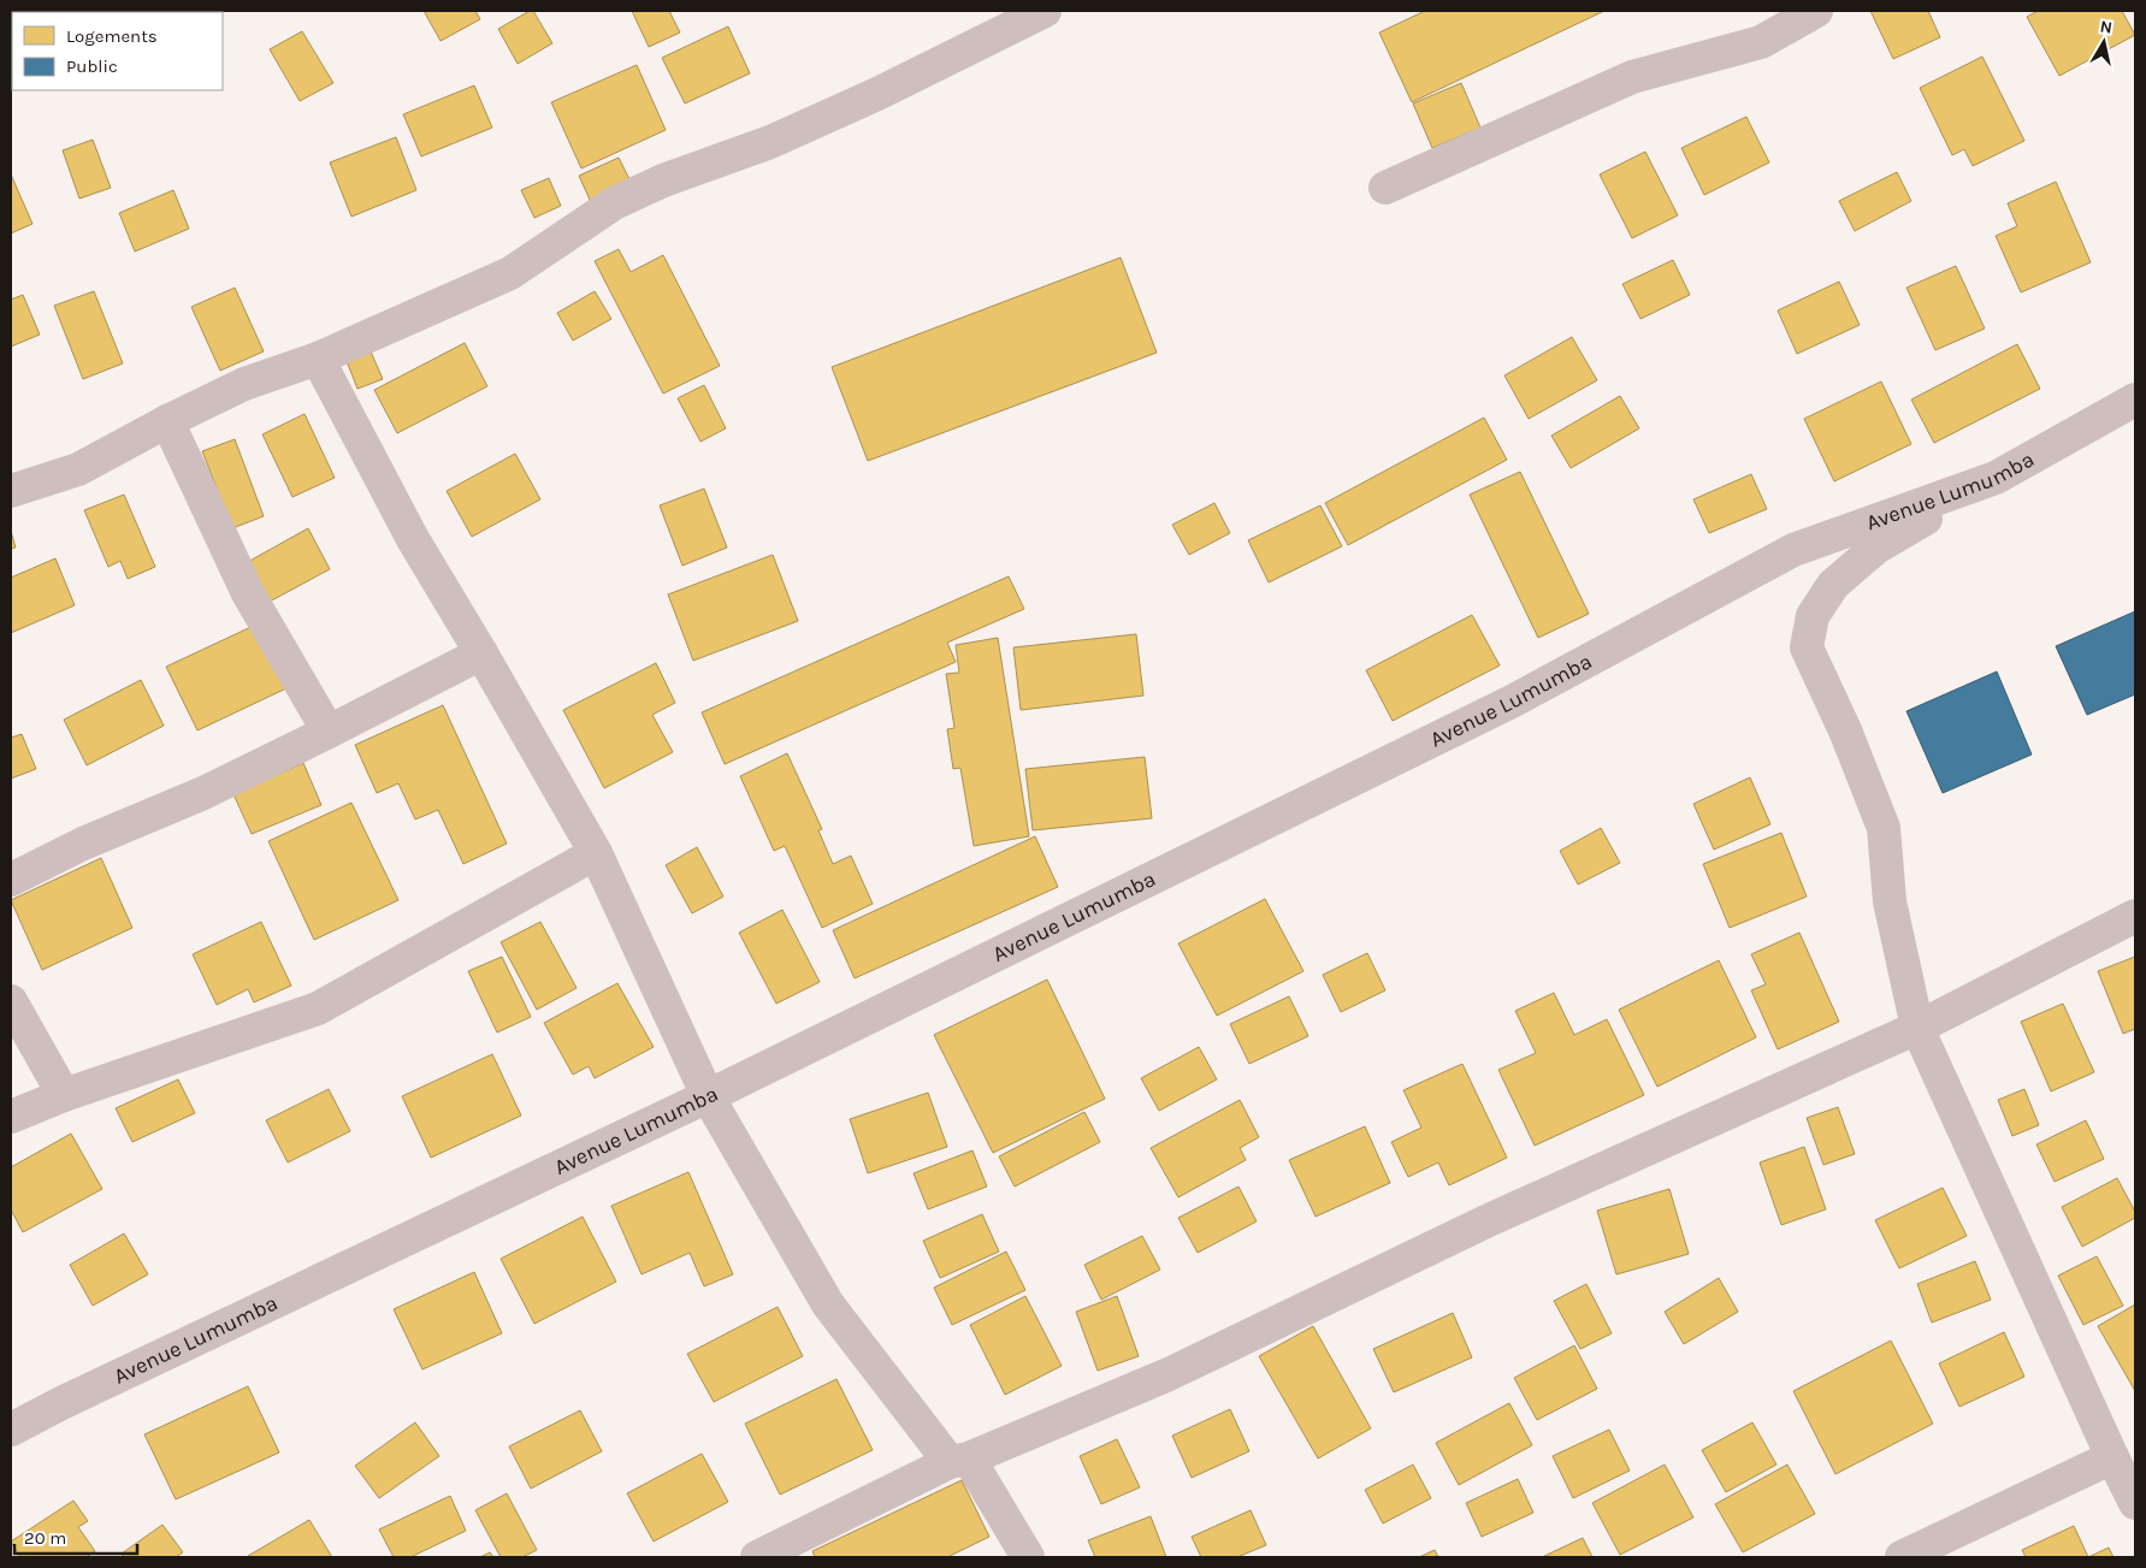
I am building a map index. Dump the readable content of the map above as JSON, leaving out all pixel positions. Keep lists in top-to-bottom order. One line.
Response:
{"streets":{"street":["Avenue Lumumba"]},"legend":["Logements","Public"],"scale_bar":"20 m","north":"top"}
